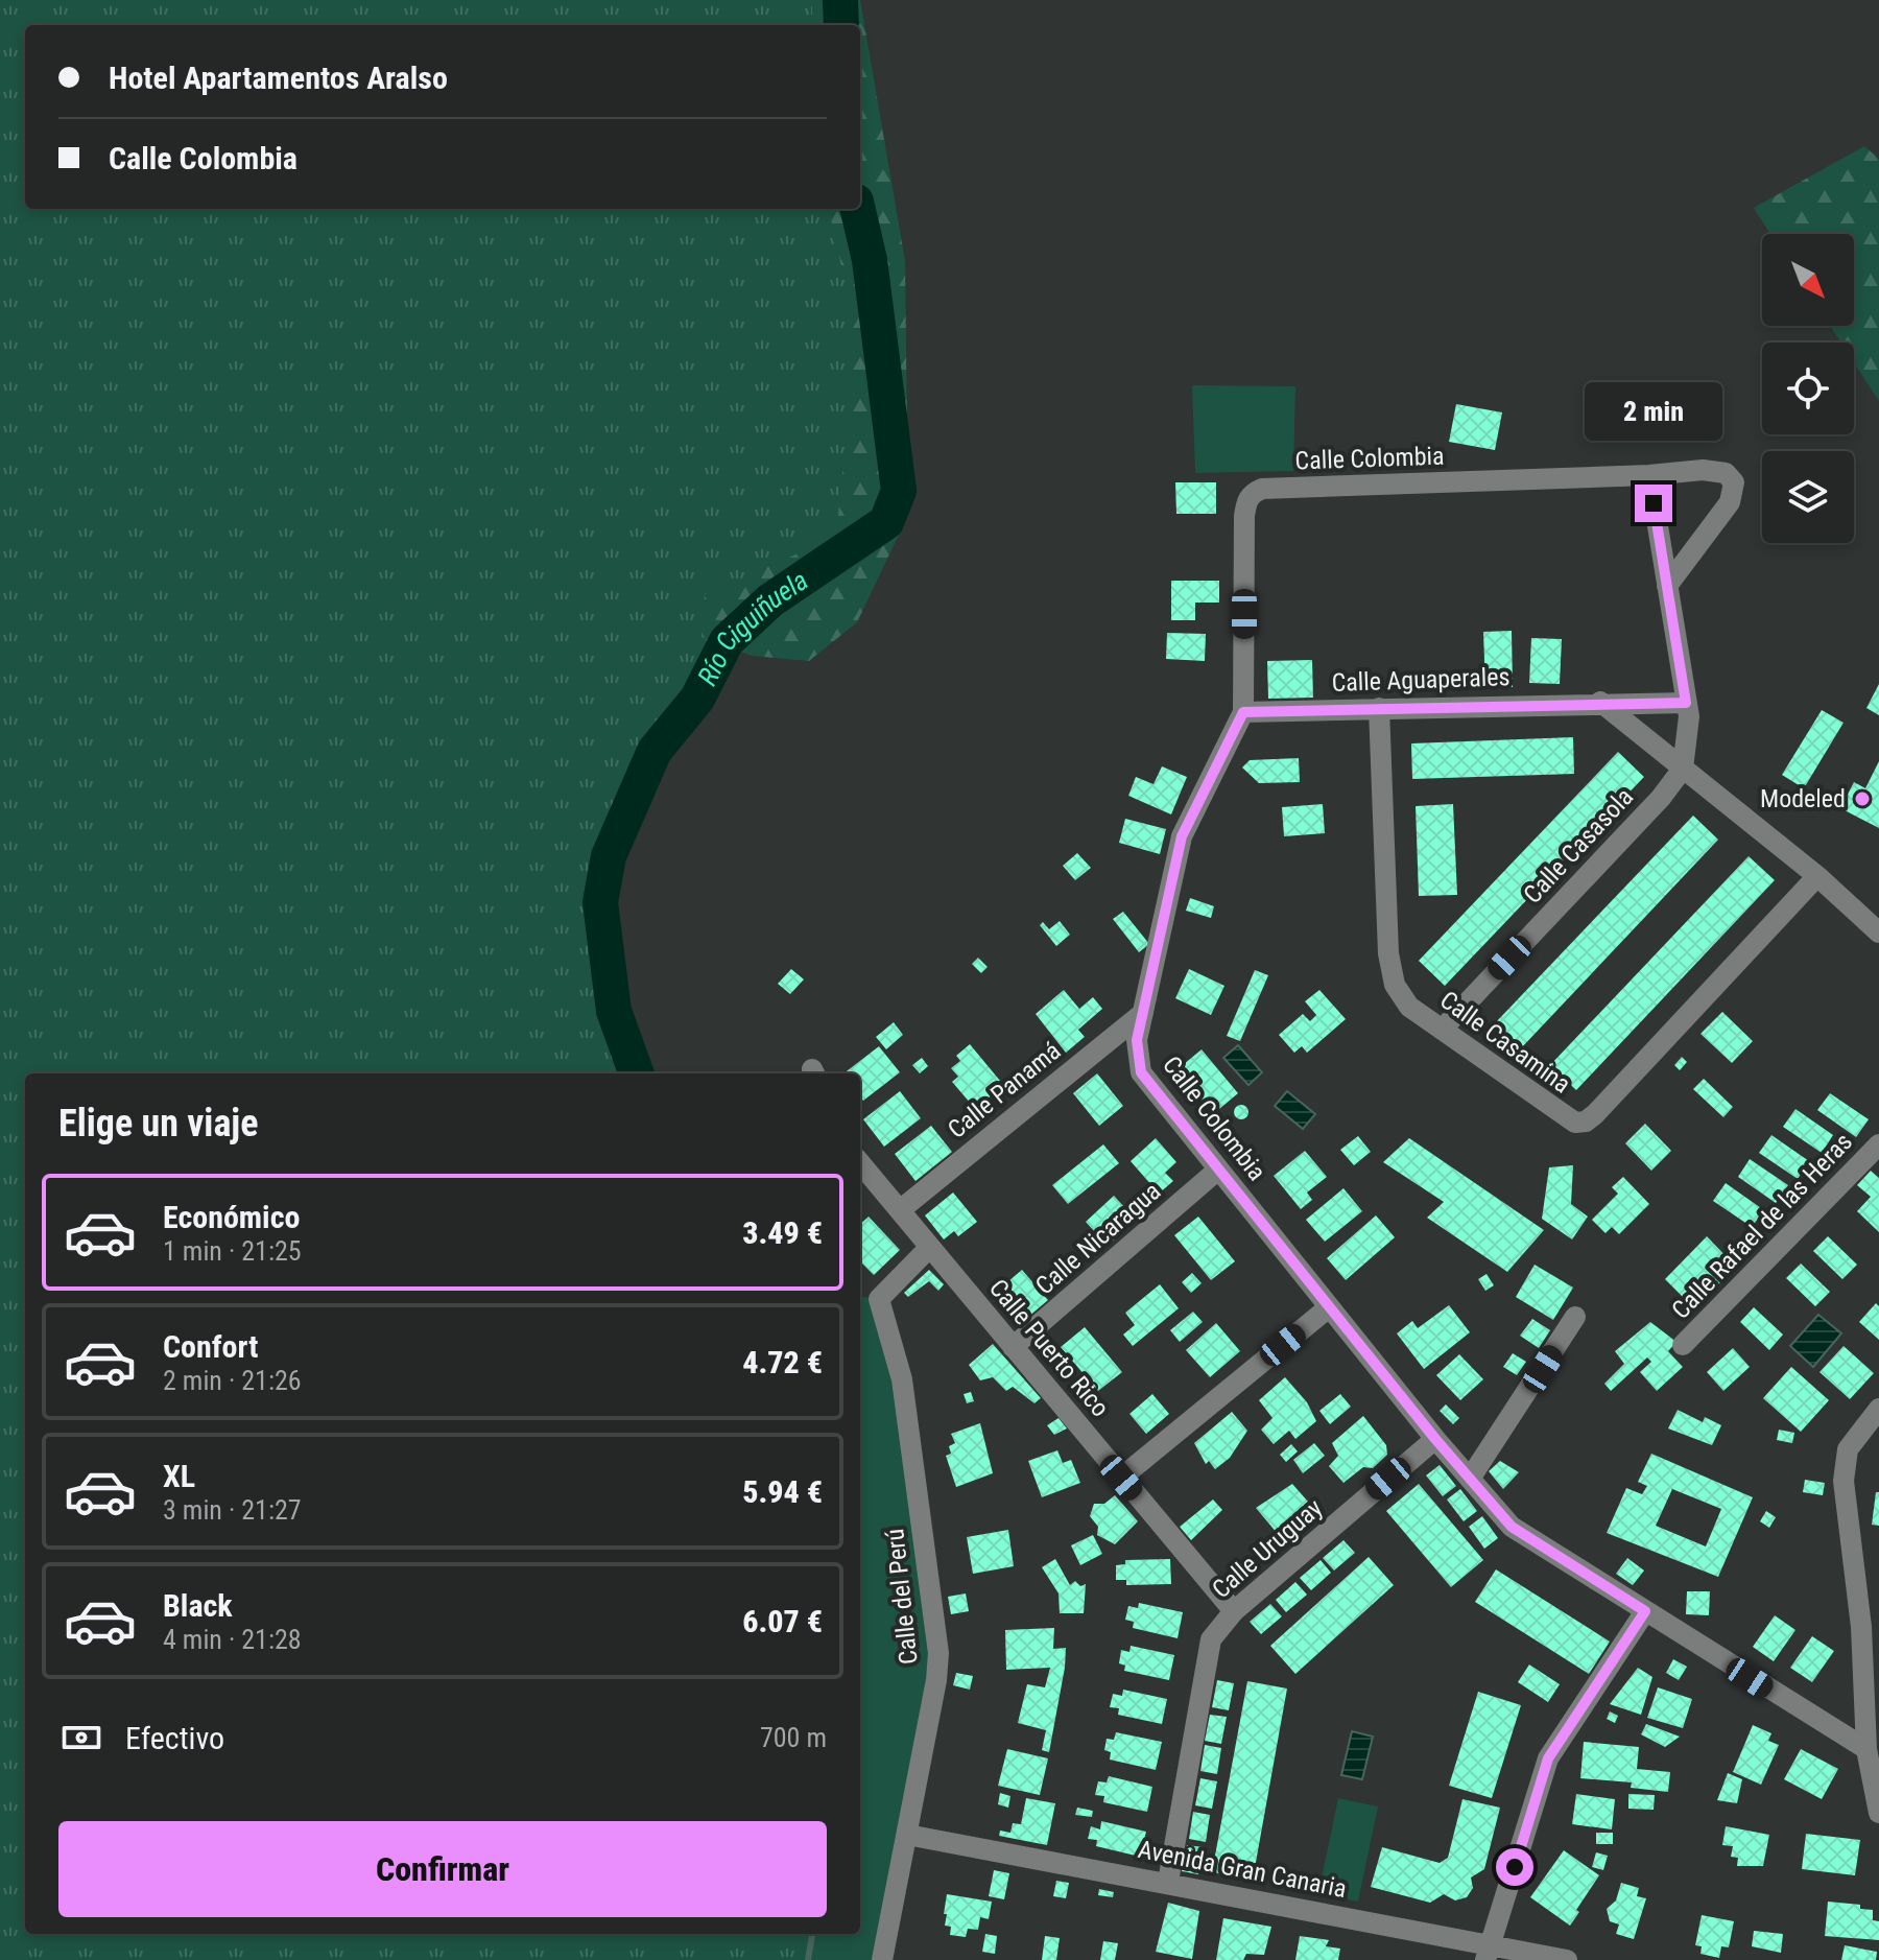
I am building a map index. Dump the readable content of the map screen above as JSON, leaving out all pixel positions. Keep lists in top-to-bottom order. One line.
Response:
{"streets":{"street":["Calle Colombia","Calle Aguaperales","Calle Casasola","Calle Casamina","Calle Panamá","Calle Rafael de las Heras","Calle Nicaragua","Calle Puerto Rico","Calle Uruguay","Calle del Perú","Avenida Gran Canaria"]},"crossings":[["Calle Colombia","Calle Aguaperales"],["Calle Colombia","Calle Panamá"],["Calle Colombia","Calle Nicaragua"],["Calle Colombia","Calle Uruguay"],["Calle Aguaperales","Calle Casamina"],["Calle Casasola","Calle Casamina"],["Calle Panamá","Calle Puerto Rico"],["Calle Nicaragua","Calle Puerto Rico"],["Calle Puerto Rico","Calle Uruguay"],["Calle Puerto Rico","Calle del Perú"],["Calle Uruguay","Avenida Gran Canaria"],["Calle del Perú","Avenida Gran Canaria"]],"water":["Río Ciguiñuela"],"places":["Modeled"],"north":"bottom right","page":{"banner":["Hotel Apartamentos Aralso","Calle Colombia"],"bubble":"2 min","heading":"Elige un viaje","list":[{"name":"Económico","note":"1 min · 21:25","value":"3.49 €"},{"name":"Confort","note":"2 min · 21:26","value":"4.72 €"},{"name":"XL","note":"3 min · 21:27","value":"5.94 €"},{"name":"Black","note":"4 min · 21:28","value":"6.07 €"}],"pay":["Efectivo","700 m"],"buttons":"Confirmar"}}
